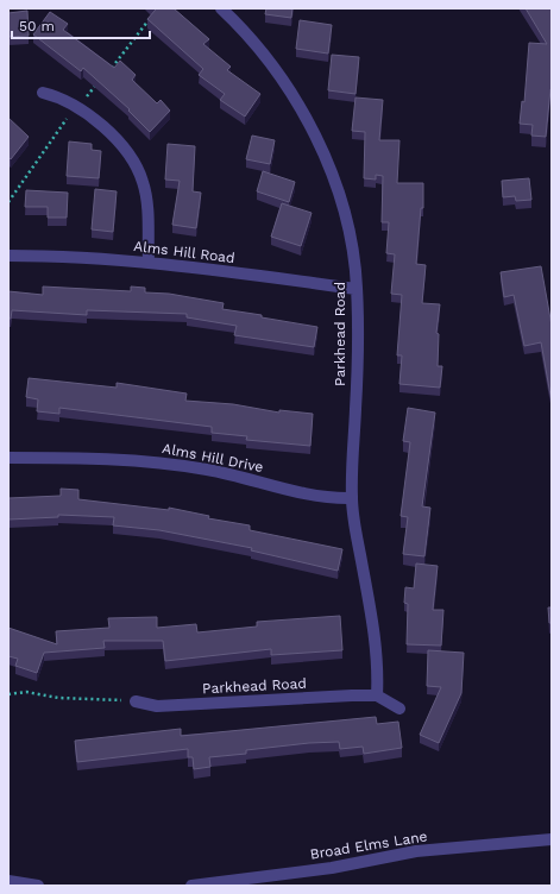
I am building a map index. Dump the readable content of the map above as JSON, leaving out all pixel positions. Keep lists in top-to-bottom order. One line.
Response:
{"streets":{"street":["Alms Hill Road","Parkhead Road","Alms Hill Drive","Broad Elms Lane"]},"crossings":[["Alms Hill Road","Parkhead Road"],["Parkhead Road","Alms Hill Drive"]],"scale_bar":"50 m"}
